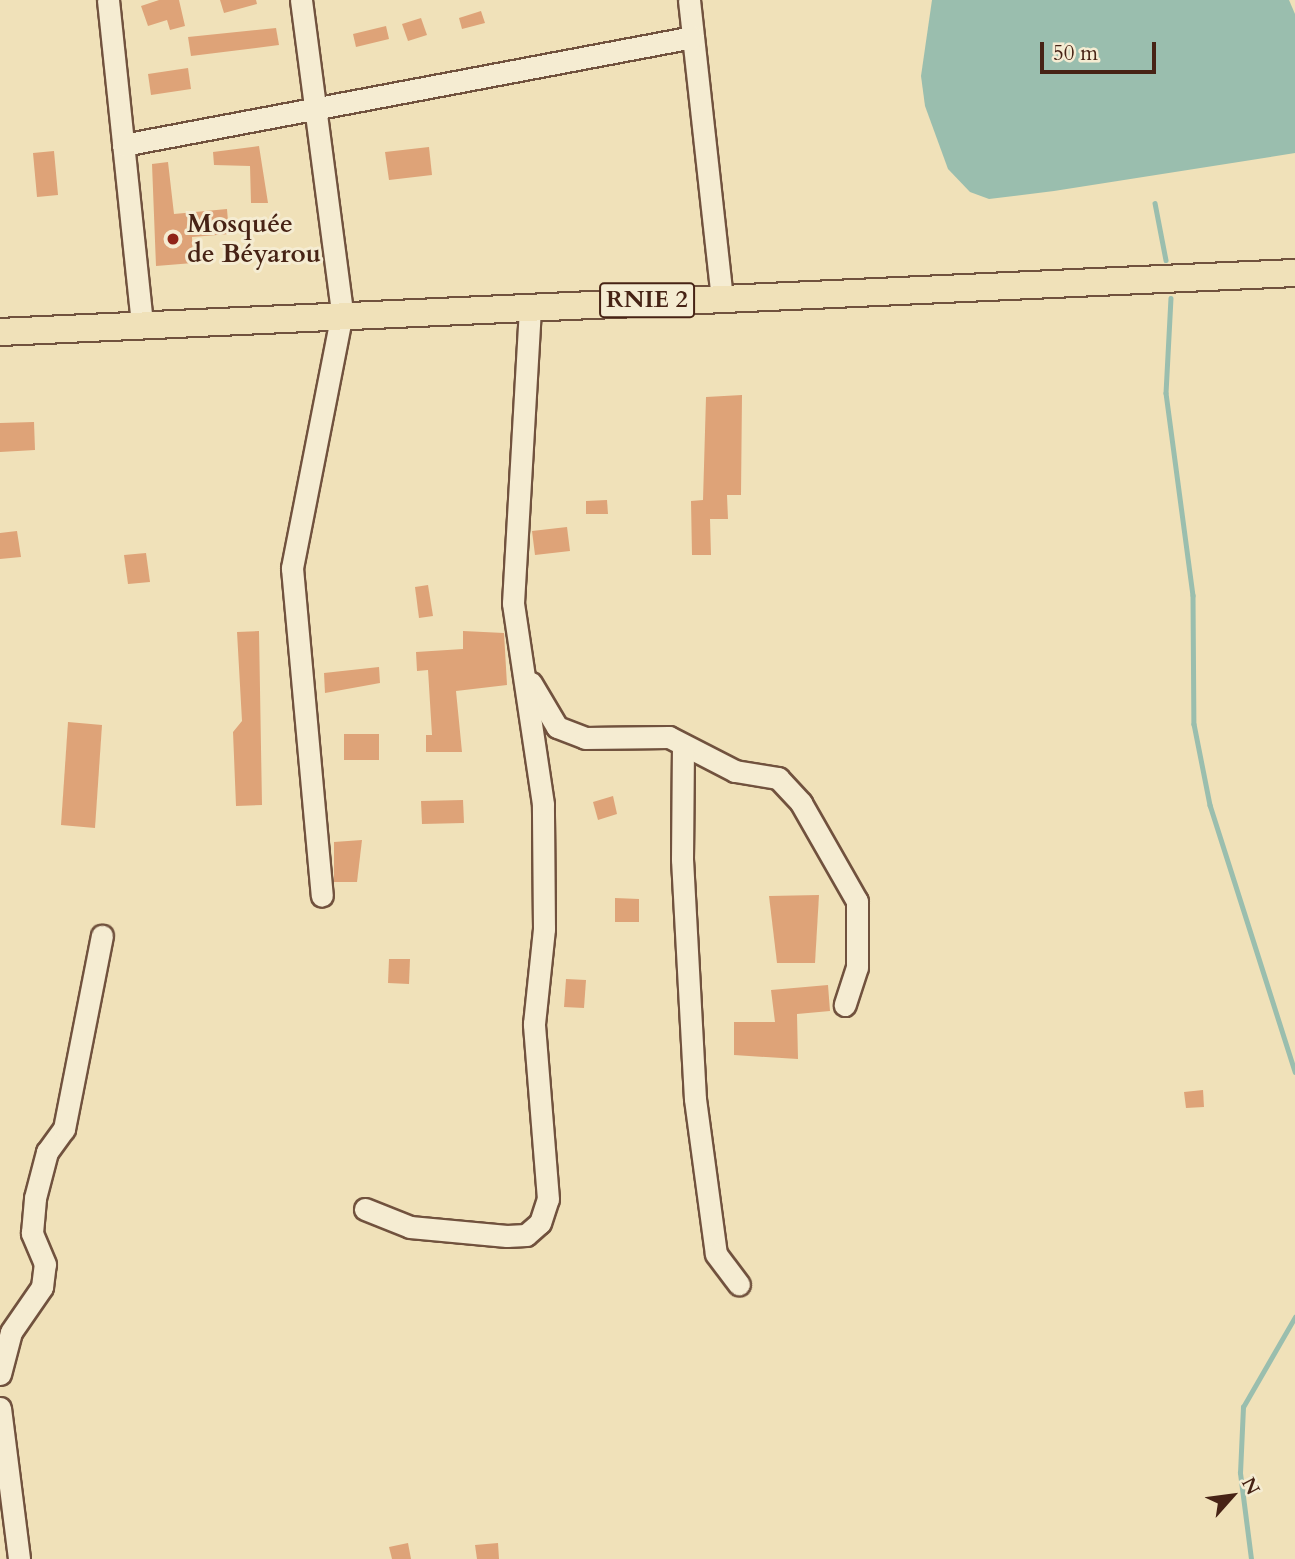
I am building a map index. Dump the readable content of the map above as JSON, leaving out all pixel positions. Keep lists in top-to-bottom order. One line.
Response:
{"streets":{"main road":["RNIE 2"]},"places":["Mosquée de Béyarou"],"scale_bar":"50 m","north":"top right"}
